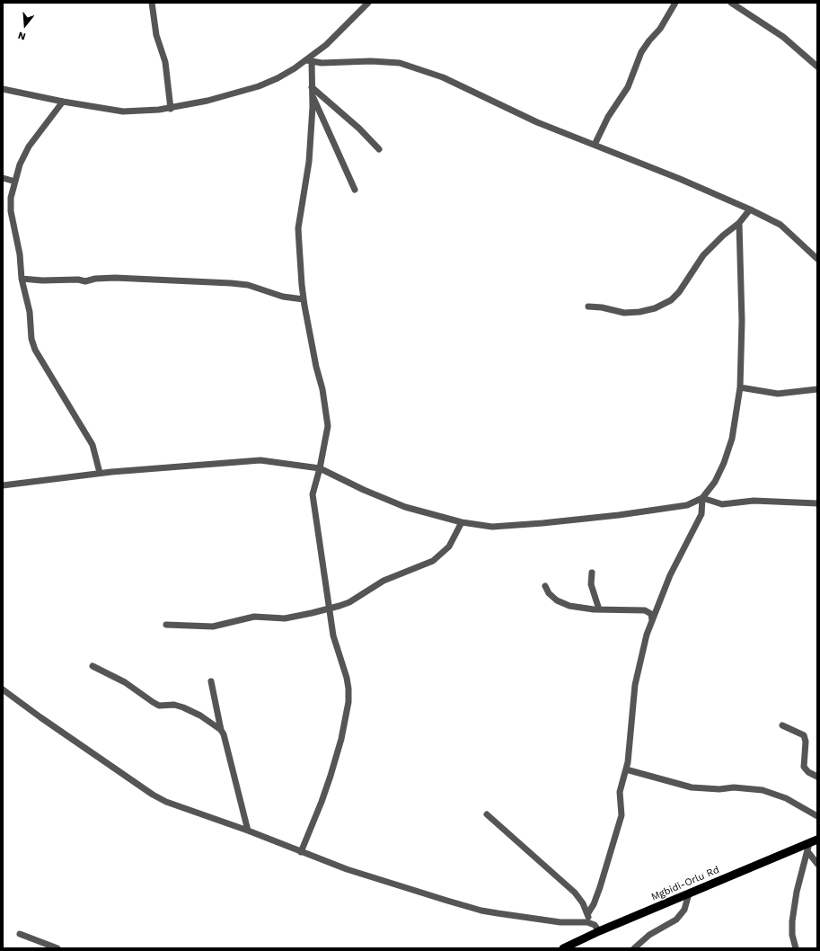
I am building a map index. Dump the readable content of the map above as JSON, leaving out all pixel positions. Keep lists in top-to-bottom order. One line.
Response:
{"streets":{"main road":["Mgbidi-Orlu Rd"]},"north":"bottom"}
